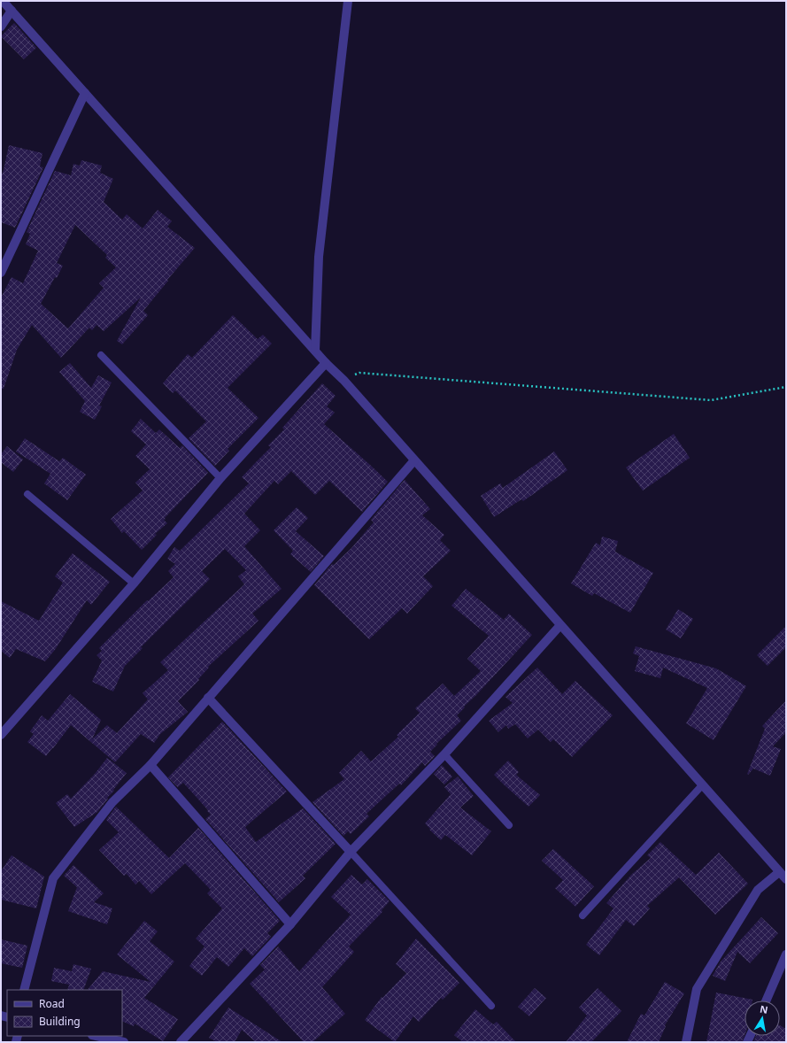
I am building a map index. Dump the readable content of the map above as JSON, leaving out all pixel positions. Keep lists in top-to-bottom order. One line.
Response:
{"legend":["Road","Building"],"north":"top"}
